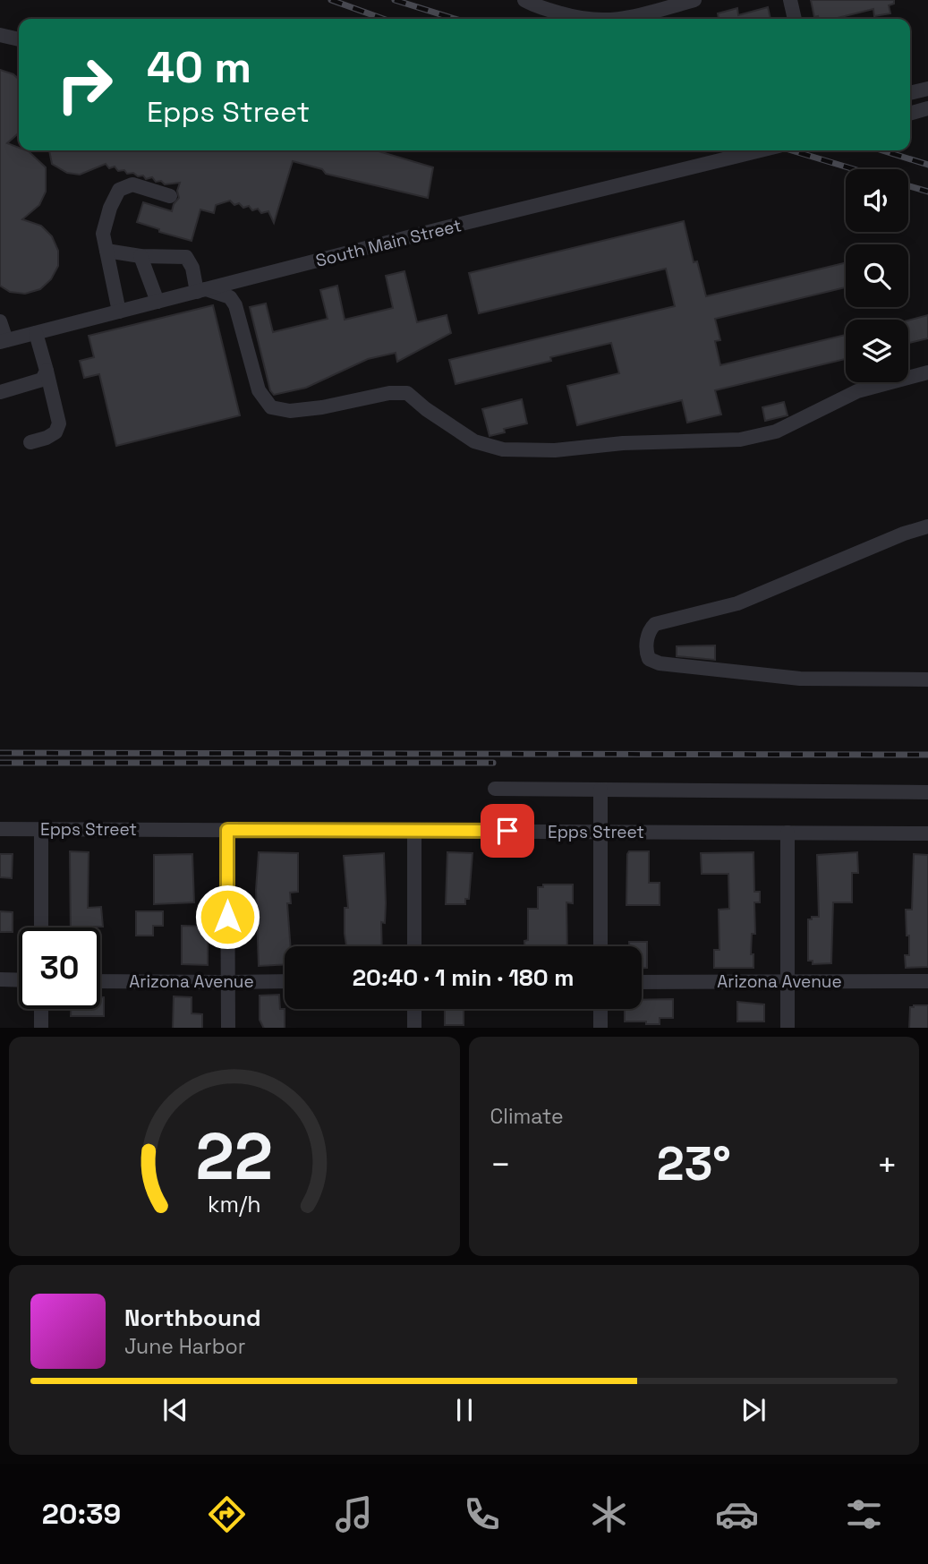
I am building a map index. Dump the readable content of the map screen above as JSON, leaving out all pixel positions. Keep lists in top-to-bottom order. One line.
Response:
{"streets":{"street":["South Main Street","Epps Street","Arizona Avenue"]},"page":{"turn":["40 m","Epps Street"],"limit":"30","trip":"20:40 · 1 min · 180 m","tile":"Climate","heat":["−","23°","+"],"song":["Northbound","June Harbor"],"tabs":"20:39","gauge":["22","km/h"]}}
